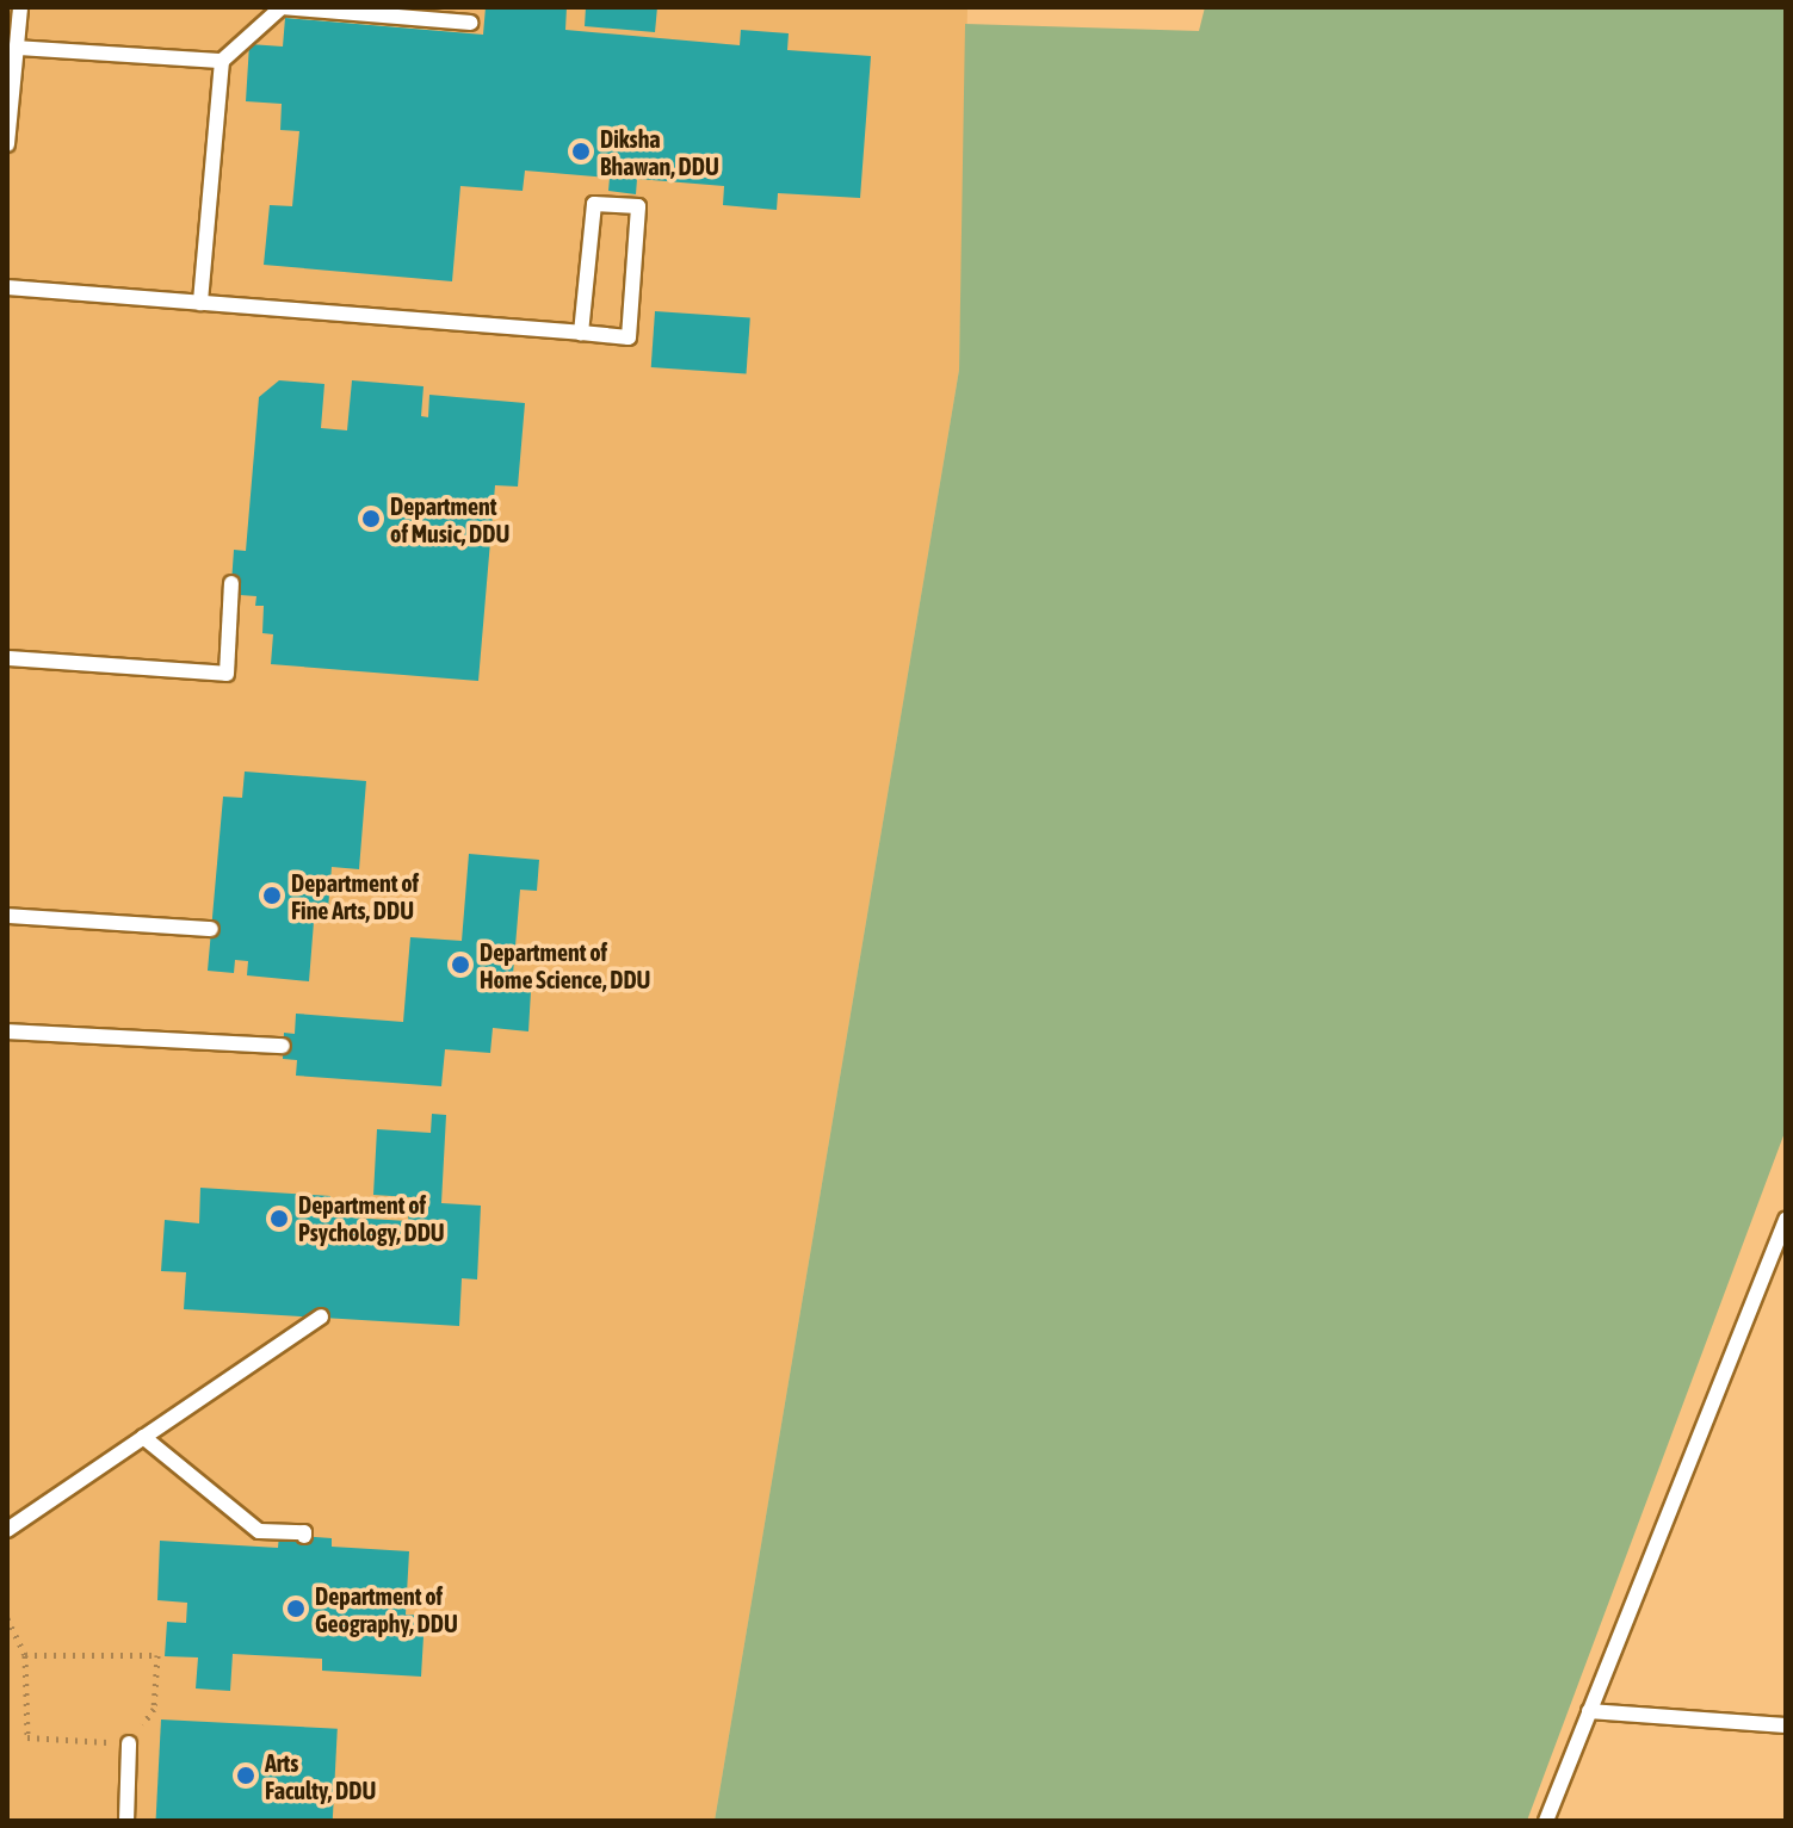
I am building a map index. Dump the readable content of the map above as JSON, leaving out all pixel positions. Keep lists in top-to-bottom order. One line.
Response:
{"places":["Diksha Bhawan, DDU","Department of Music, DDU","Department of Fine Arts, DDU","Department of Home Science, DDU","Department of Psychology, DDU","Department of Geography, DDU","Arts Faculty, DDU"]}
